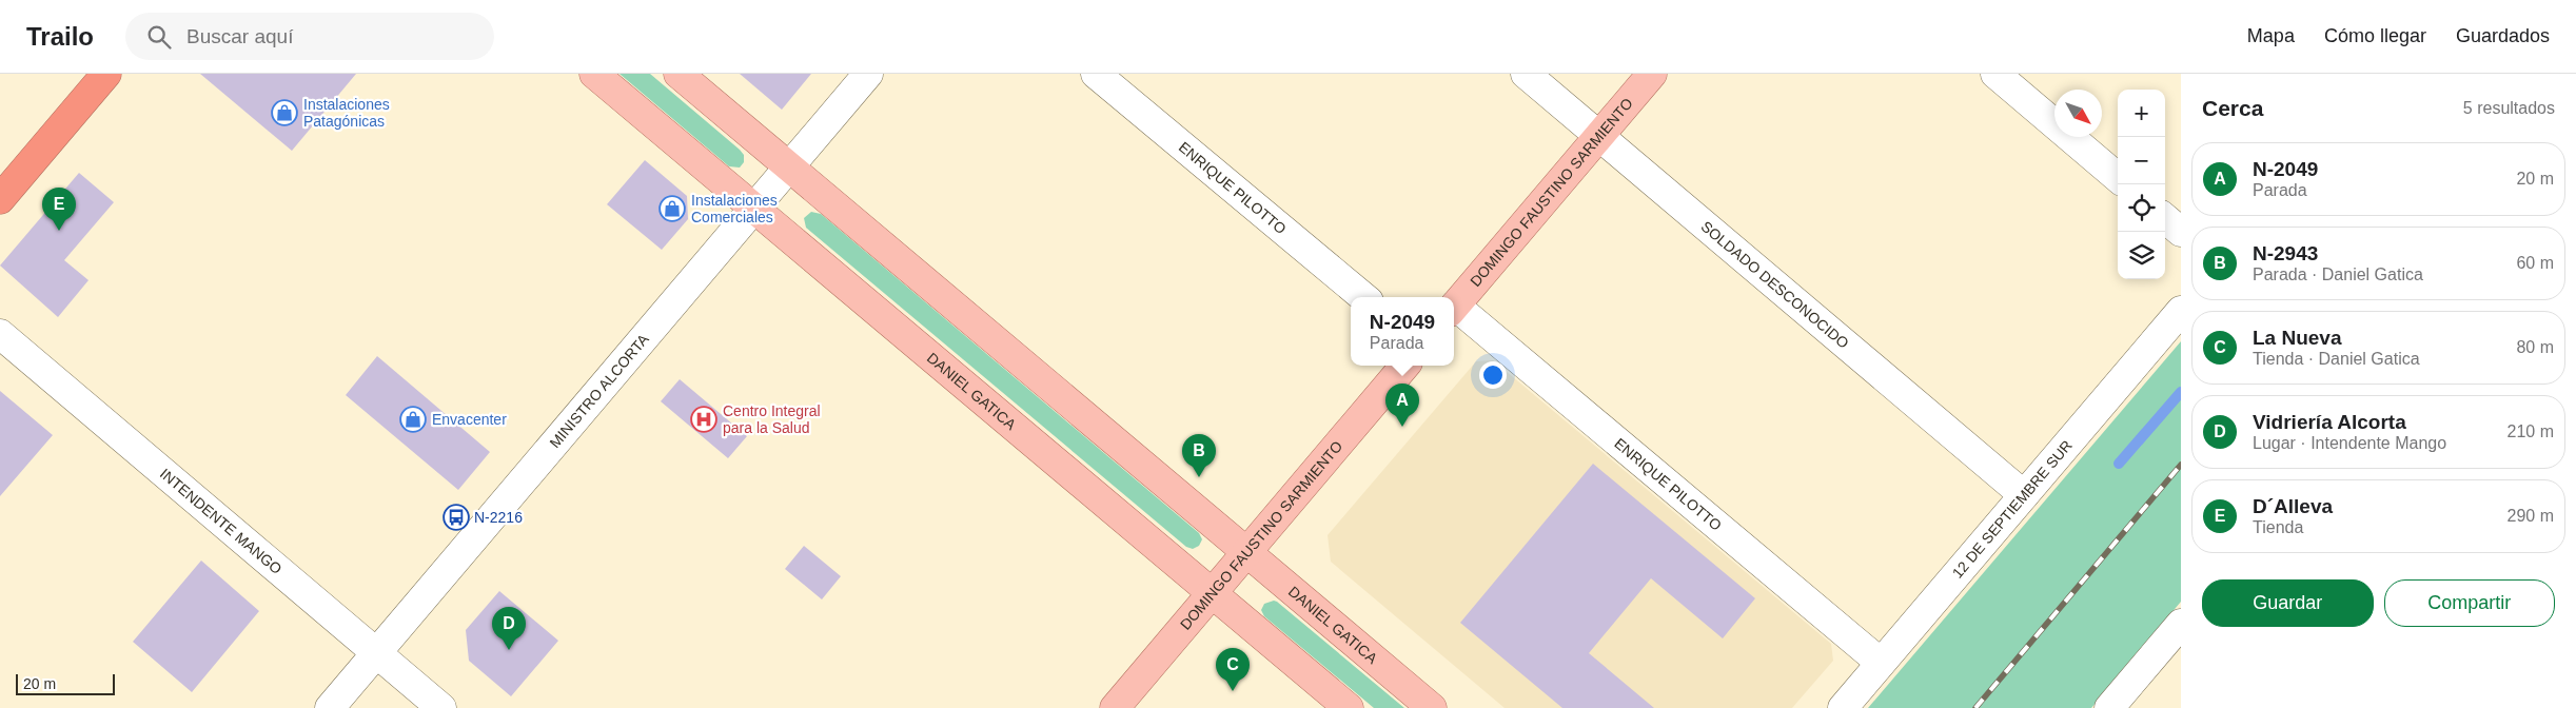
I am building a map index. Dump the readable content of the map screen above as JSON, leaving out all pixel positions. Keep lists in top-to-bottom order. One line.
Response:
{"streets":{"main road":["DOMINGO FAUSTINO SARMIENTO","DANIEL GATICA"],"street":["ENRIQUE PILOTTO","SOLDADO DESCONOCIDO","MINISTRO ALCORTA","12 DE SEPTIEMBRE SUR","INTENDENTE MANGO"]},"crossings":[["ENRIQUE PILOTTO","12 DE SEPTIEMBRE SUR"],["DOMINGO FAUSTINO SARMIENTO","SOLDADO DESCONOCIDO"],["DOMINGO FAUSTINO SARMIENTO","DANIEL GATICA"],["SOLDADO DESCONOCIDO","12 DE SEPTIEMBRE SUR"],["MINISTRO ALCORTA","DANIEL GATICA"],["MINISTRO ALCORTA","INTENDENTE MANGO"]],"places":{"shop":["Instalaciones Patagónicas","Instalaciones Comerciales","Envacenter"],"hospital":["Centro Integral para la Salud"],"bus stop":["N-2216"]},"scale_bar":"20 m","north":"bottom right","page":{"header":"Trailo","search":"Buscar aquí","nav":["Mapa","Cómo llegar","Guardados"],"heading":["Cerca","5 resultados"],"map_buttons":["+","−"],"list":[{"mark":"A","name":"N-2049","note":"Parada","value":"20 m"},{"mark":"B","name":"N-2943","note":"Parada · Daniel Gatica","value":"60 m"},{"mark":"C","name":"La Nueva","note":"Tienda · Daniel Gatica","value":"80 m"},{"mark":"D","name":"Vidriería Alcorta","note":"Lugar · Intendente Mango","value":"210 m"},{"mark":"E","name":"D´Alleva","note":"Tienda","value":"290 m"}],"pins":["E","A","B","D","C"],"popup":["N-2049","Parada"],"buttons":["Guardar","Compartir"],"scale":"20 m"}}
